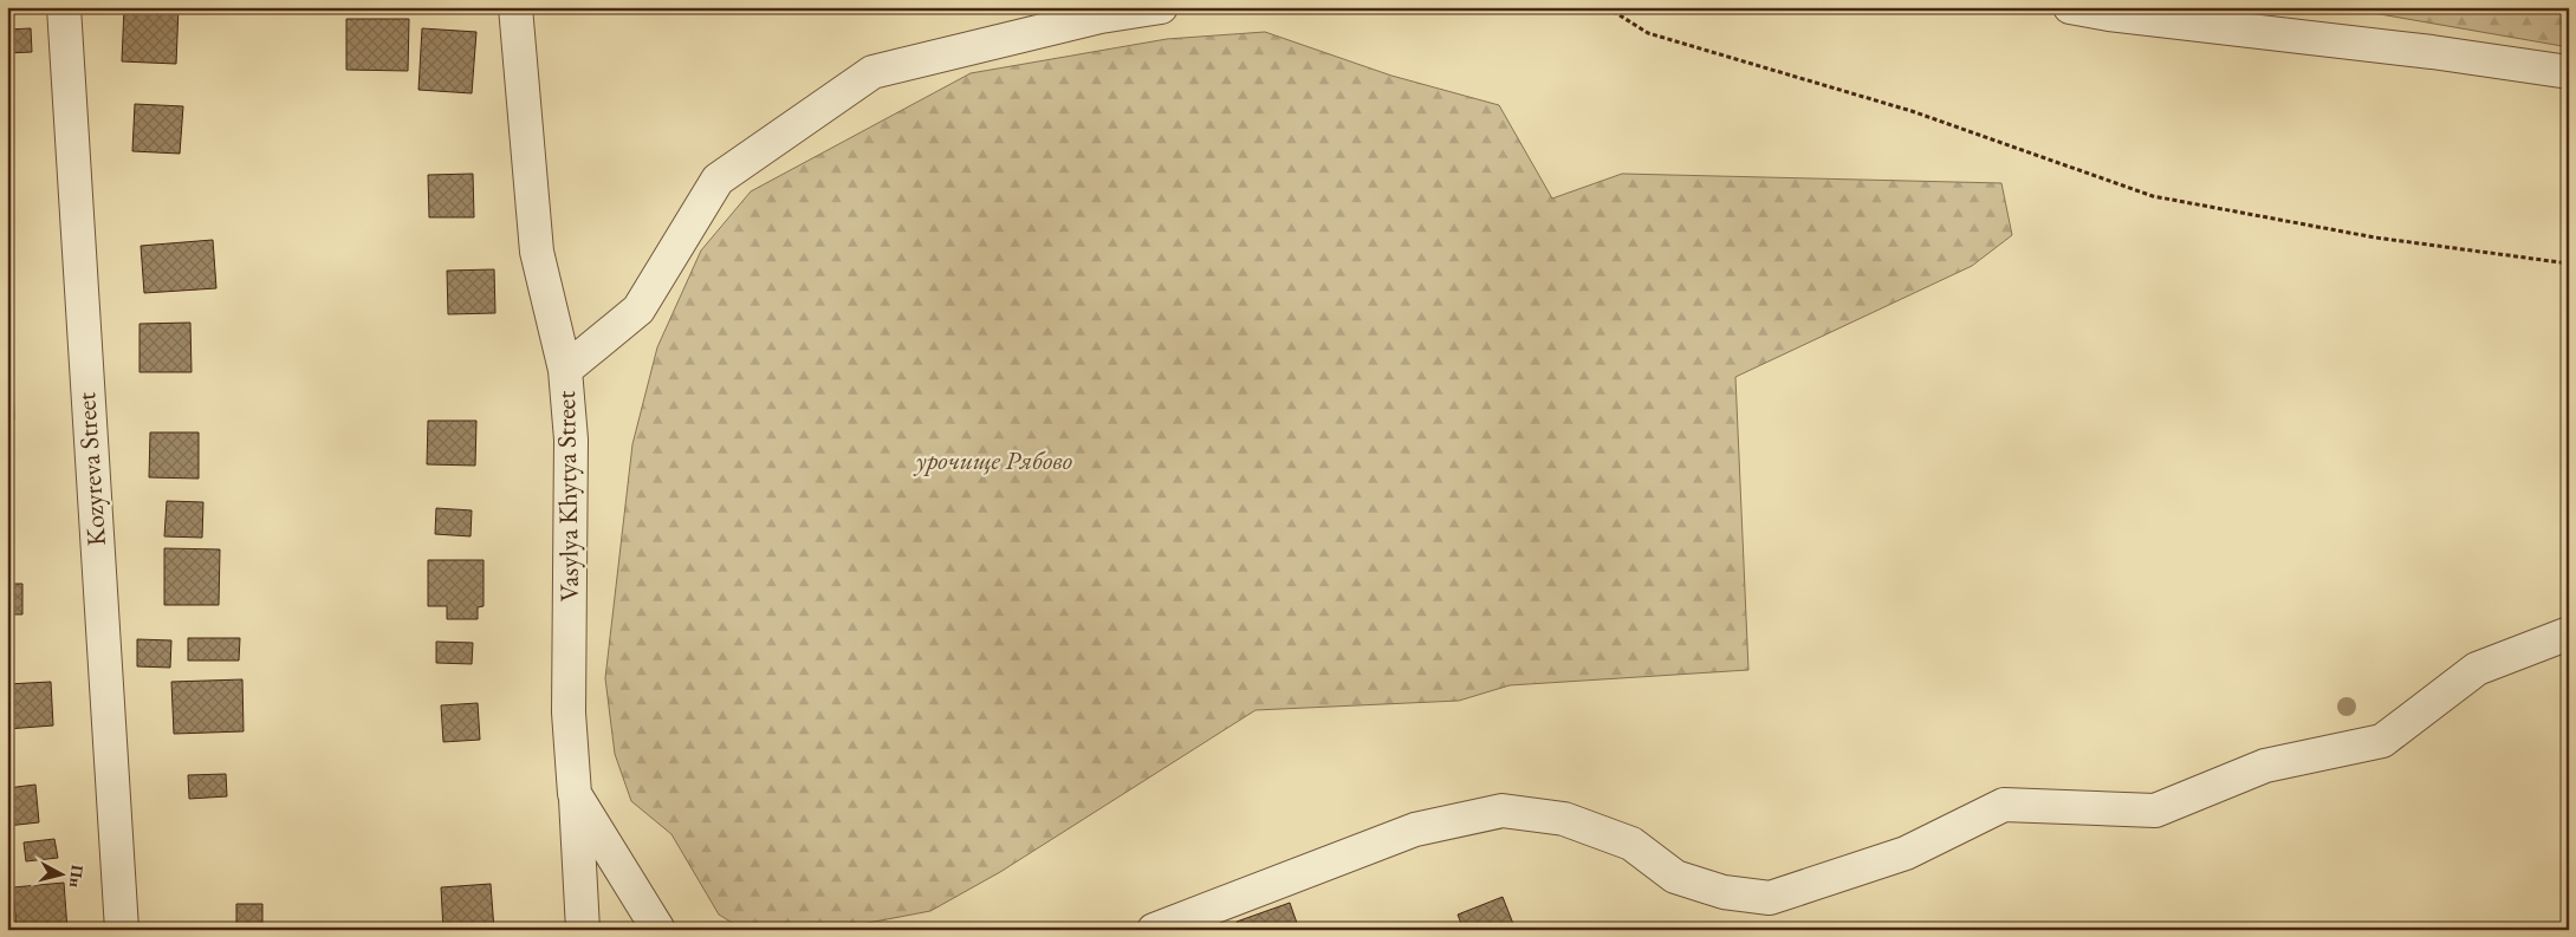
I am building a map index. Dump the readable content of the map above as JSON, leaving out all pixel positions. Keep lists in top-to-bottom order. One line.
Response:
{"streets":{"street":["Kozyreva Street","Vasylya Khytya Street"]},"parks":["урочище Рябово"],"north":"right"}
